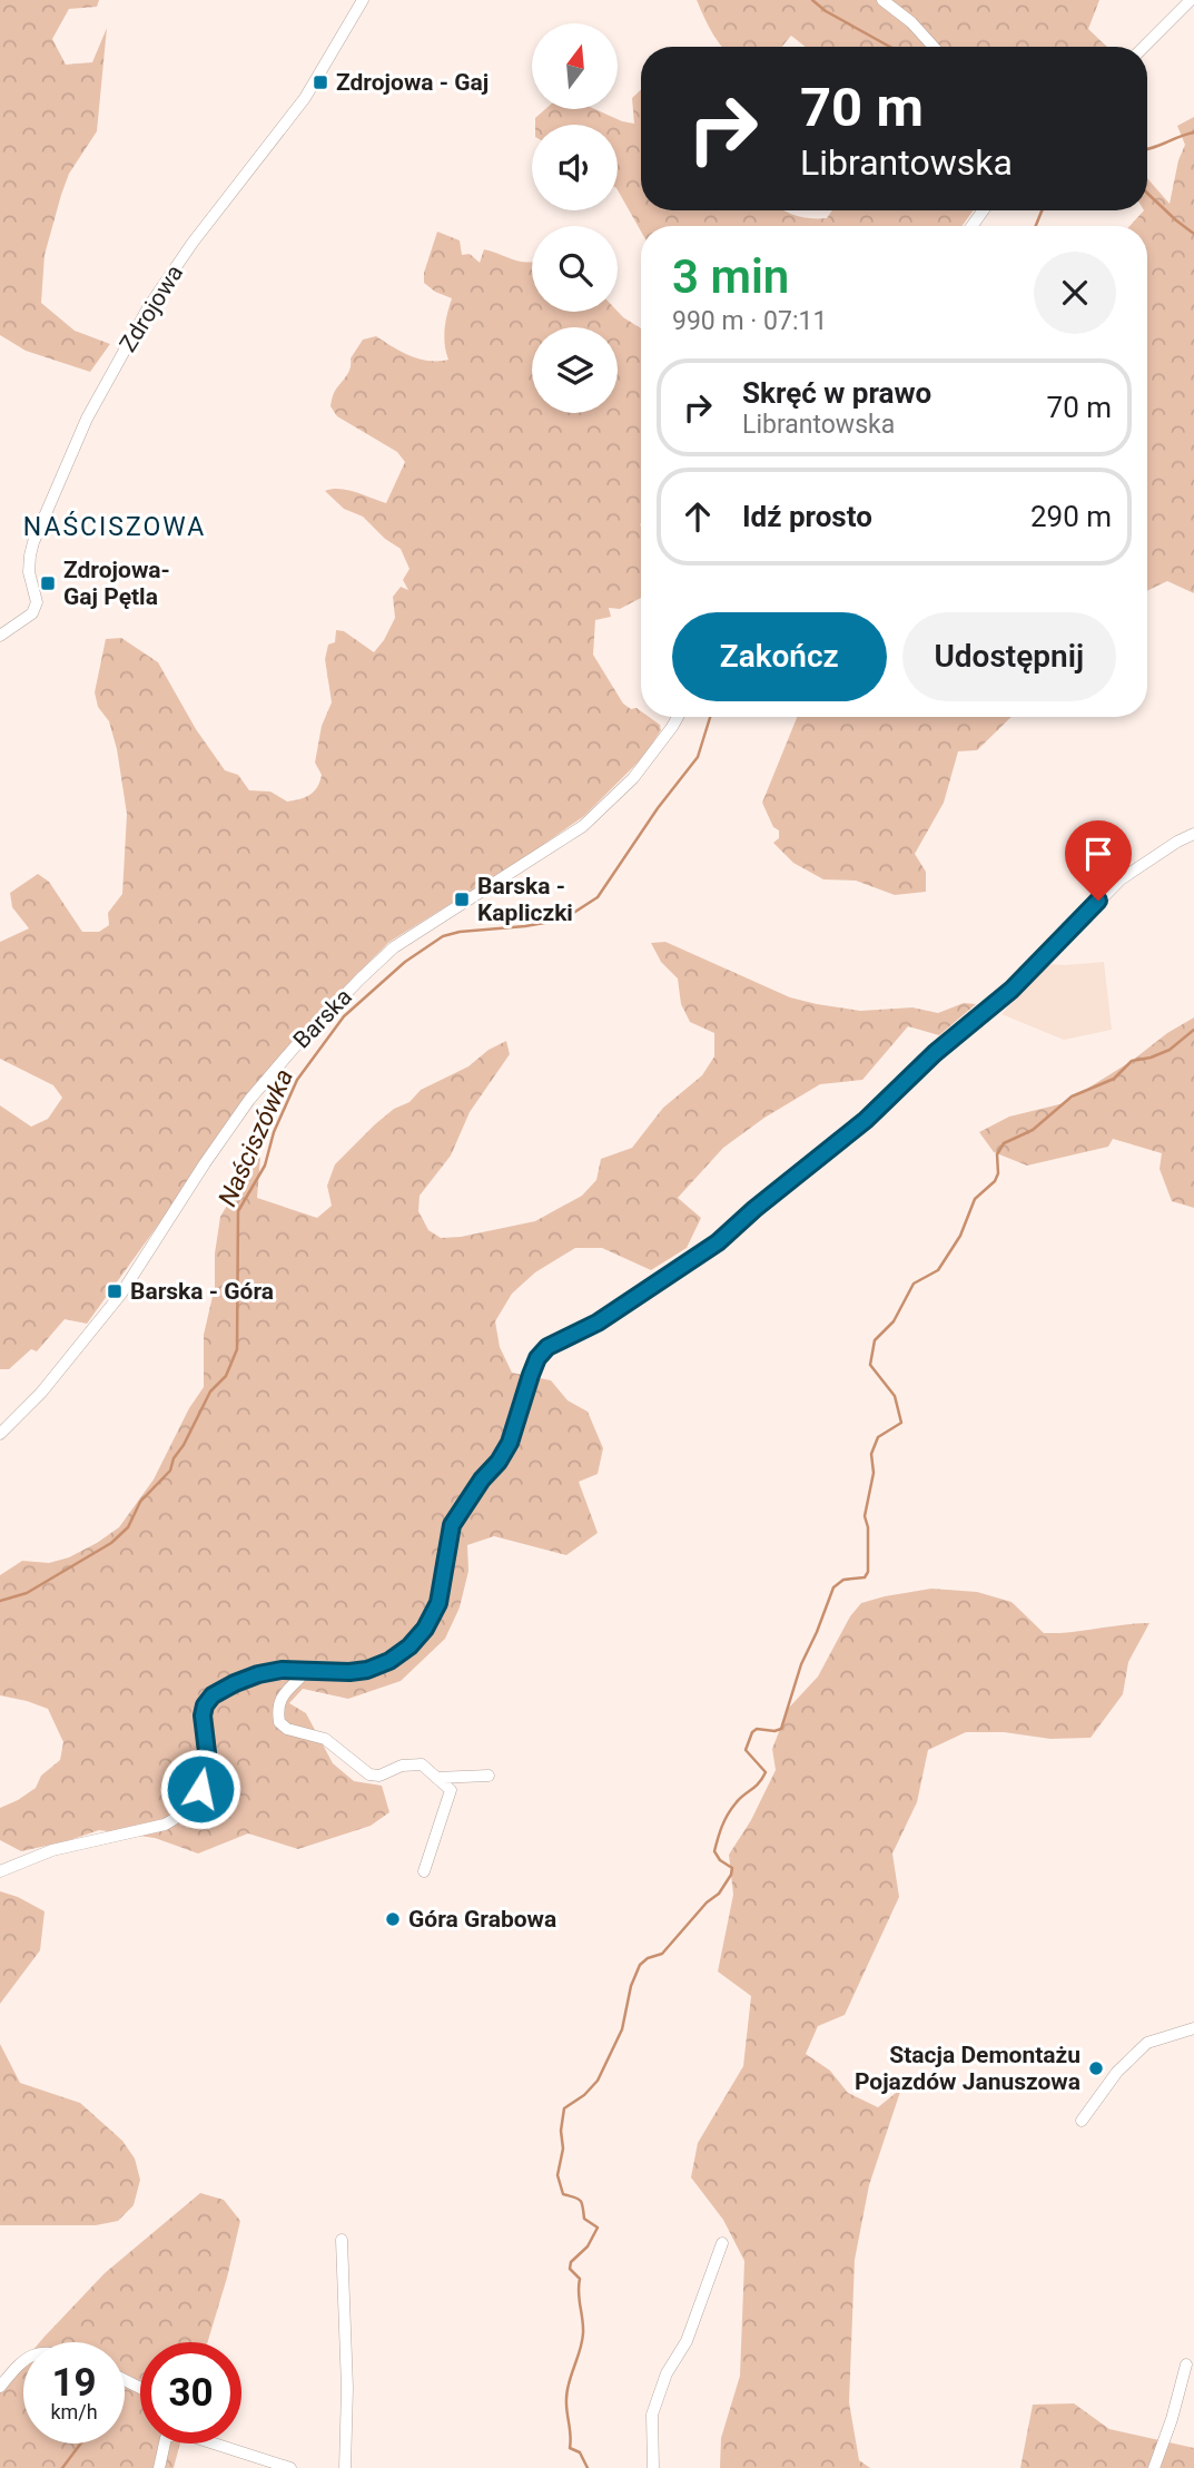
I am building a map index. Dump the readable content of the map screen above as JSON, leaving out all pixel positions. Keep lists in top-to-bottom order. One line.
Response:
{"streets":{"street":["Zdrojowa","Barska"]},"districts":["NAŚCISZOWA"],"water":["Naściszówka"],"places":{"transit":["Zdrojowa - Gaj","Zdrojowa- Gaj Pętla","Barska - Kapliczki","Barska - Góra"],"other":["Góra Grabowa","Stacja Demontażu Pojazdów Januszowa"]},"north":"top","page":{"turn":["70 m","Librantowska"],"heading":["3 min","990 m · 07:11"],"list":[{"name":"Skręć w prawo","note":"Librantowska","value":"70 m"},{"name":"Idź prosto","value":"290 m"}],"buttons":["Zakończ","Udostępnij"],"speed":"19 km/h","limit":"30"}}
